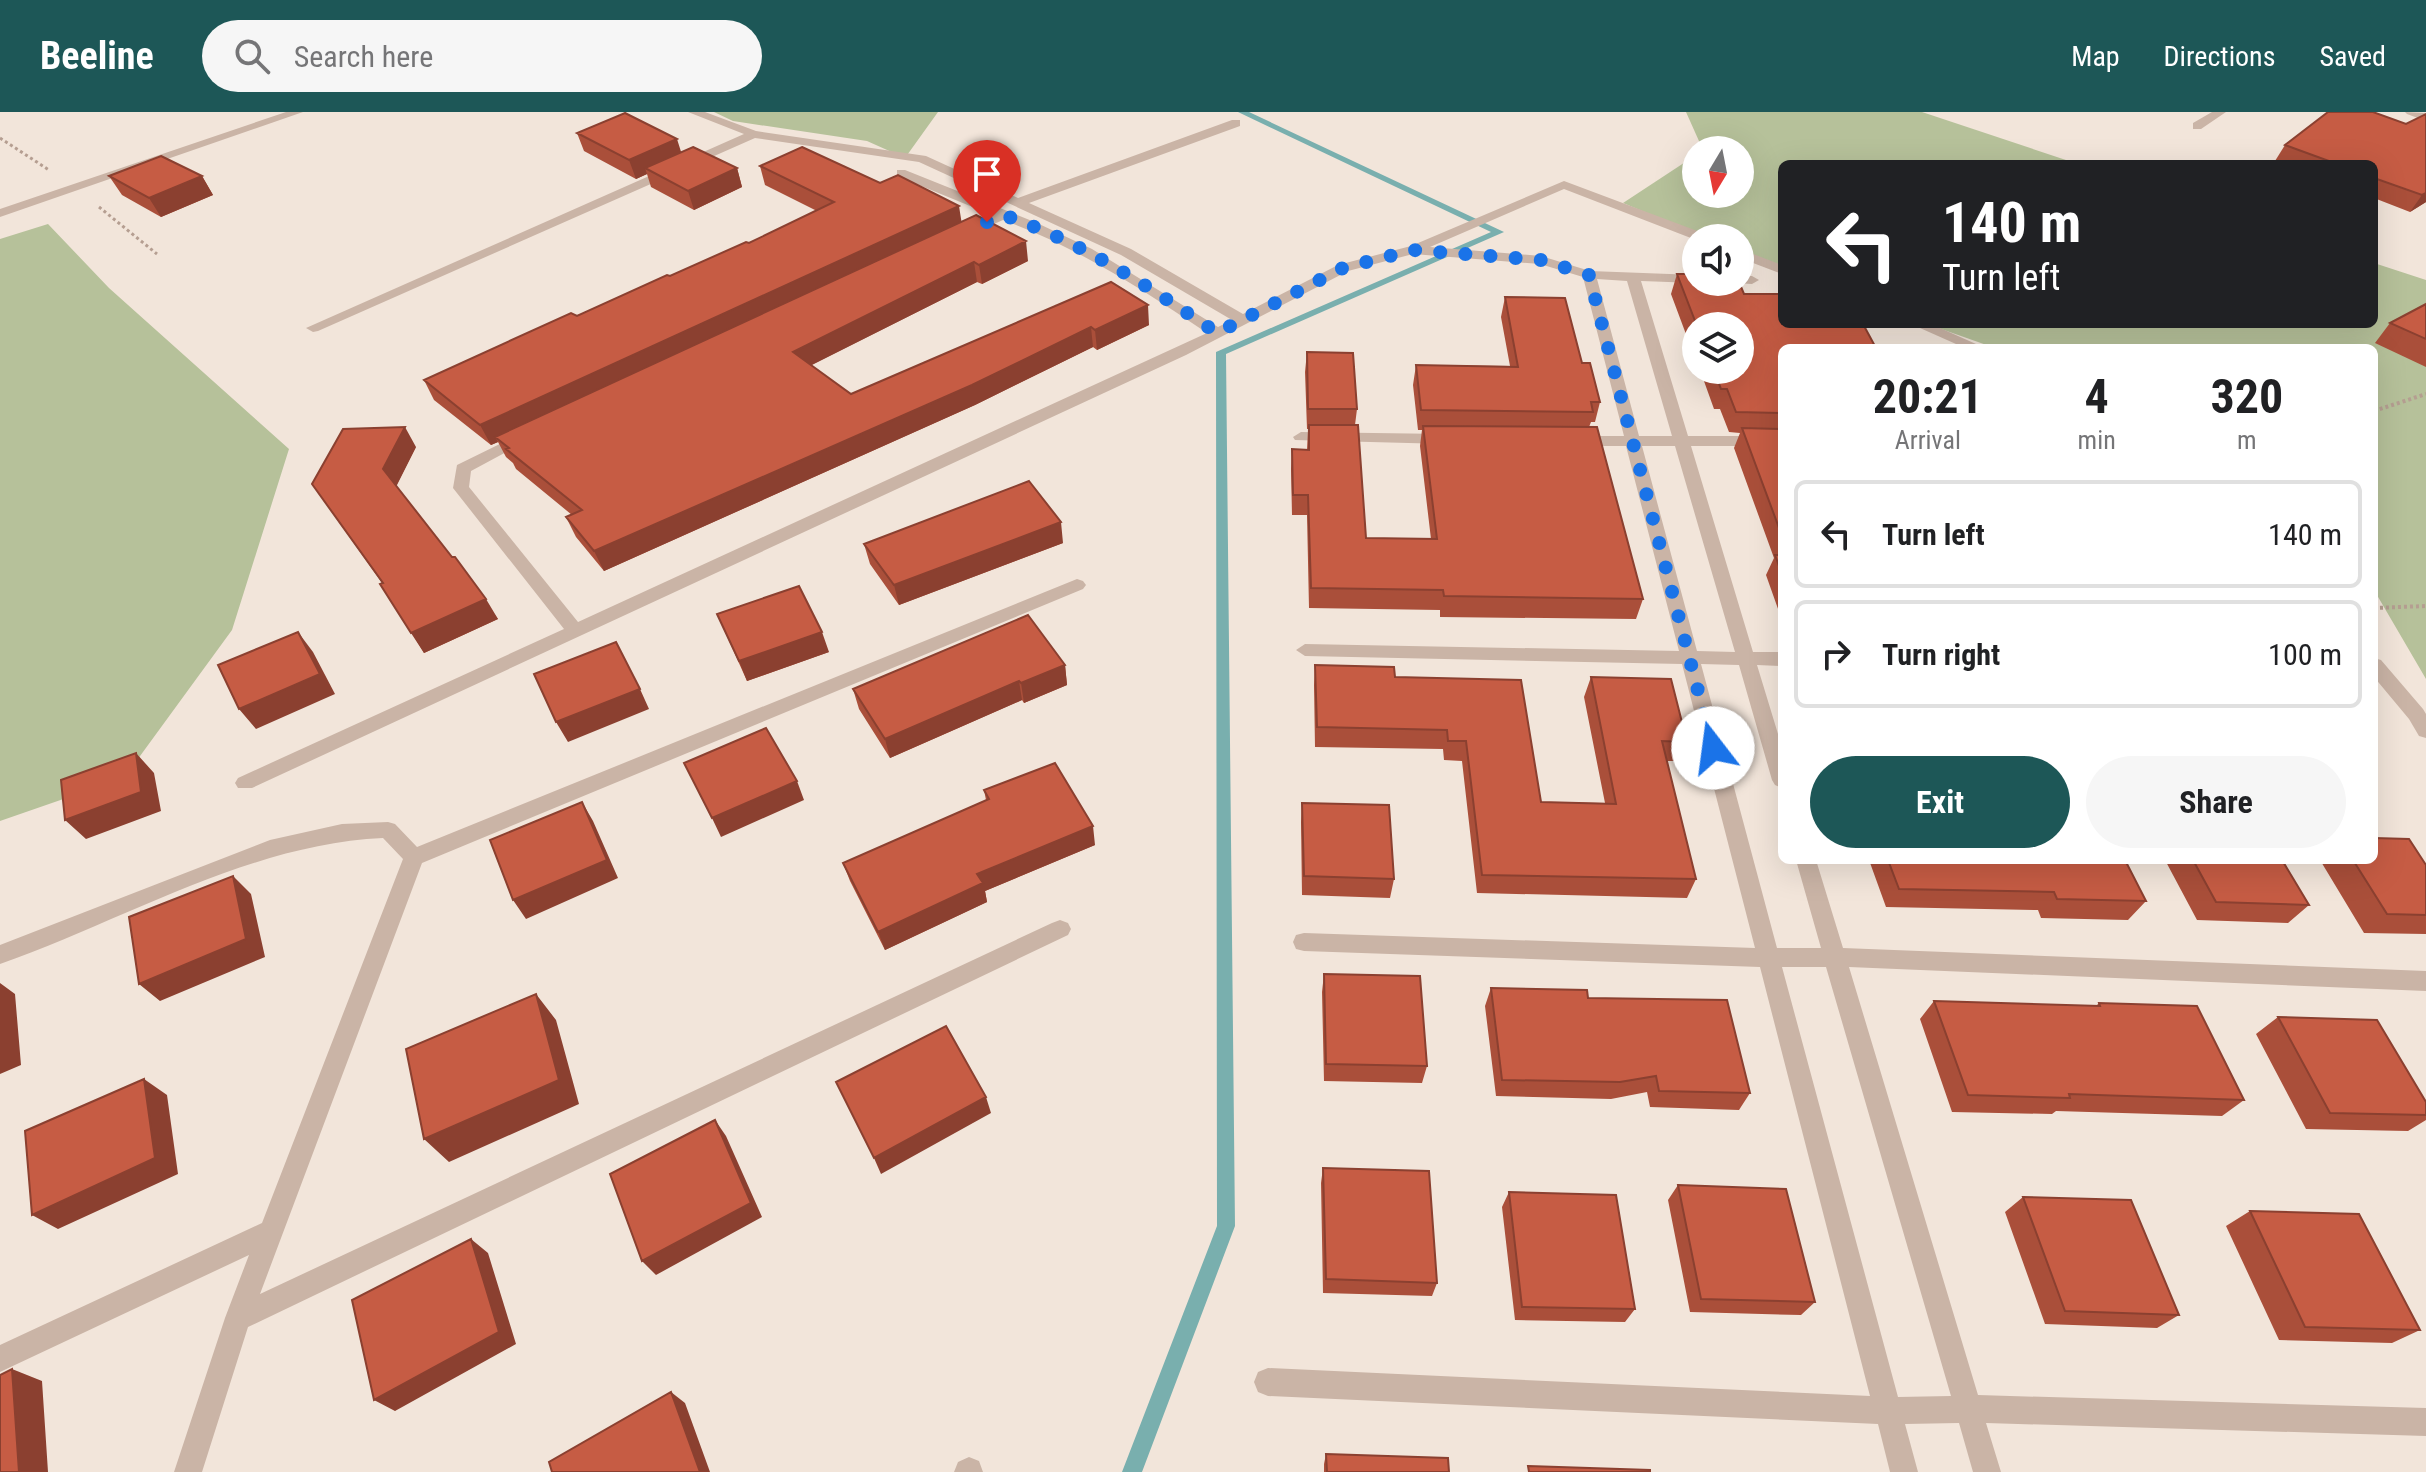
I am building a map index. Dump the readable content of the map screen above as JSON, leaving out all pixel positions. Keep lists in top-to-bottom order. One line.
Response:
{"north":"bottom","page":{"header":"Beeline","search":"Search here","nav":["Map","Directions","Saved"],"turn":["140 m","Turn left"],"eta":["20:21","Arrival","4","min","320","m"],"list":[{"name":"Turn left","value":"140 m"},{"name":"Turn right","value":"100 m"}],"buttons":["Exit","Share"]}}
